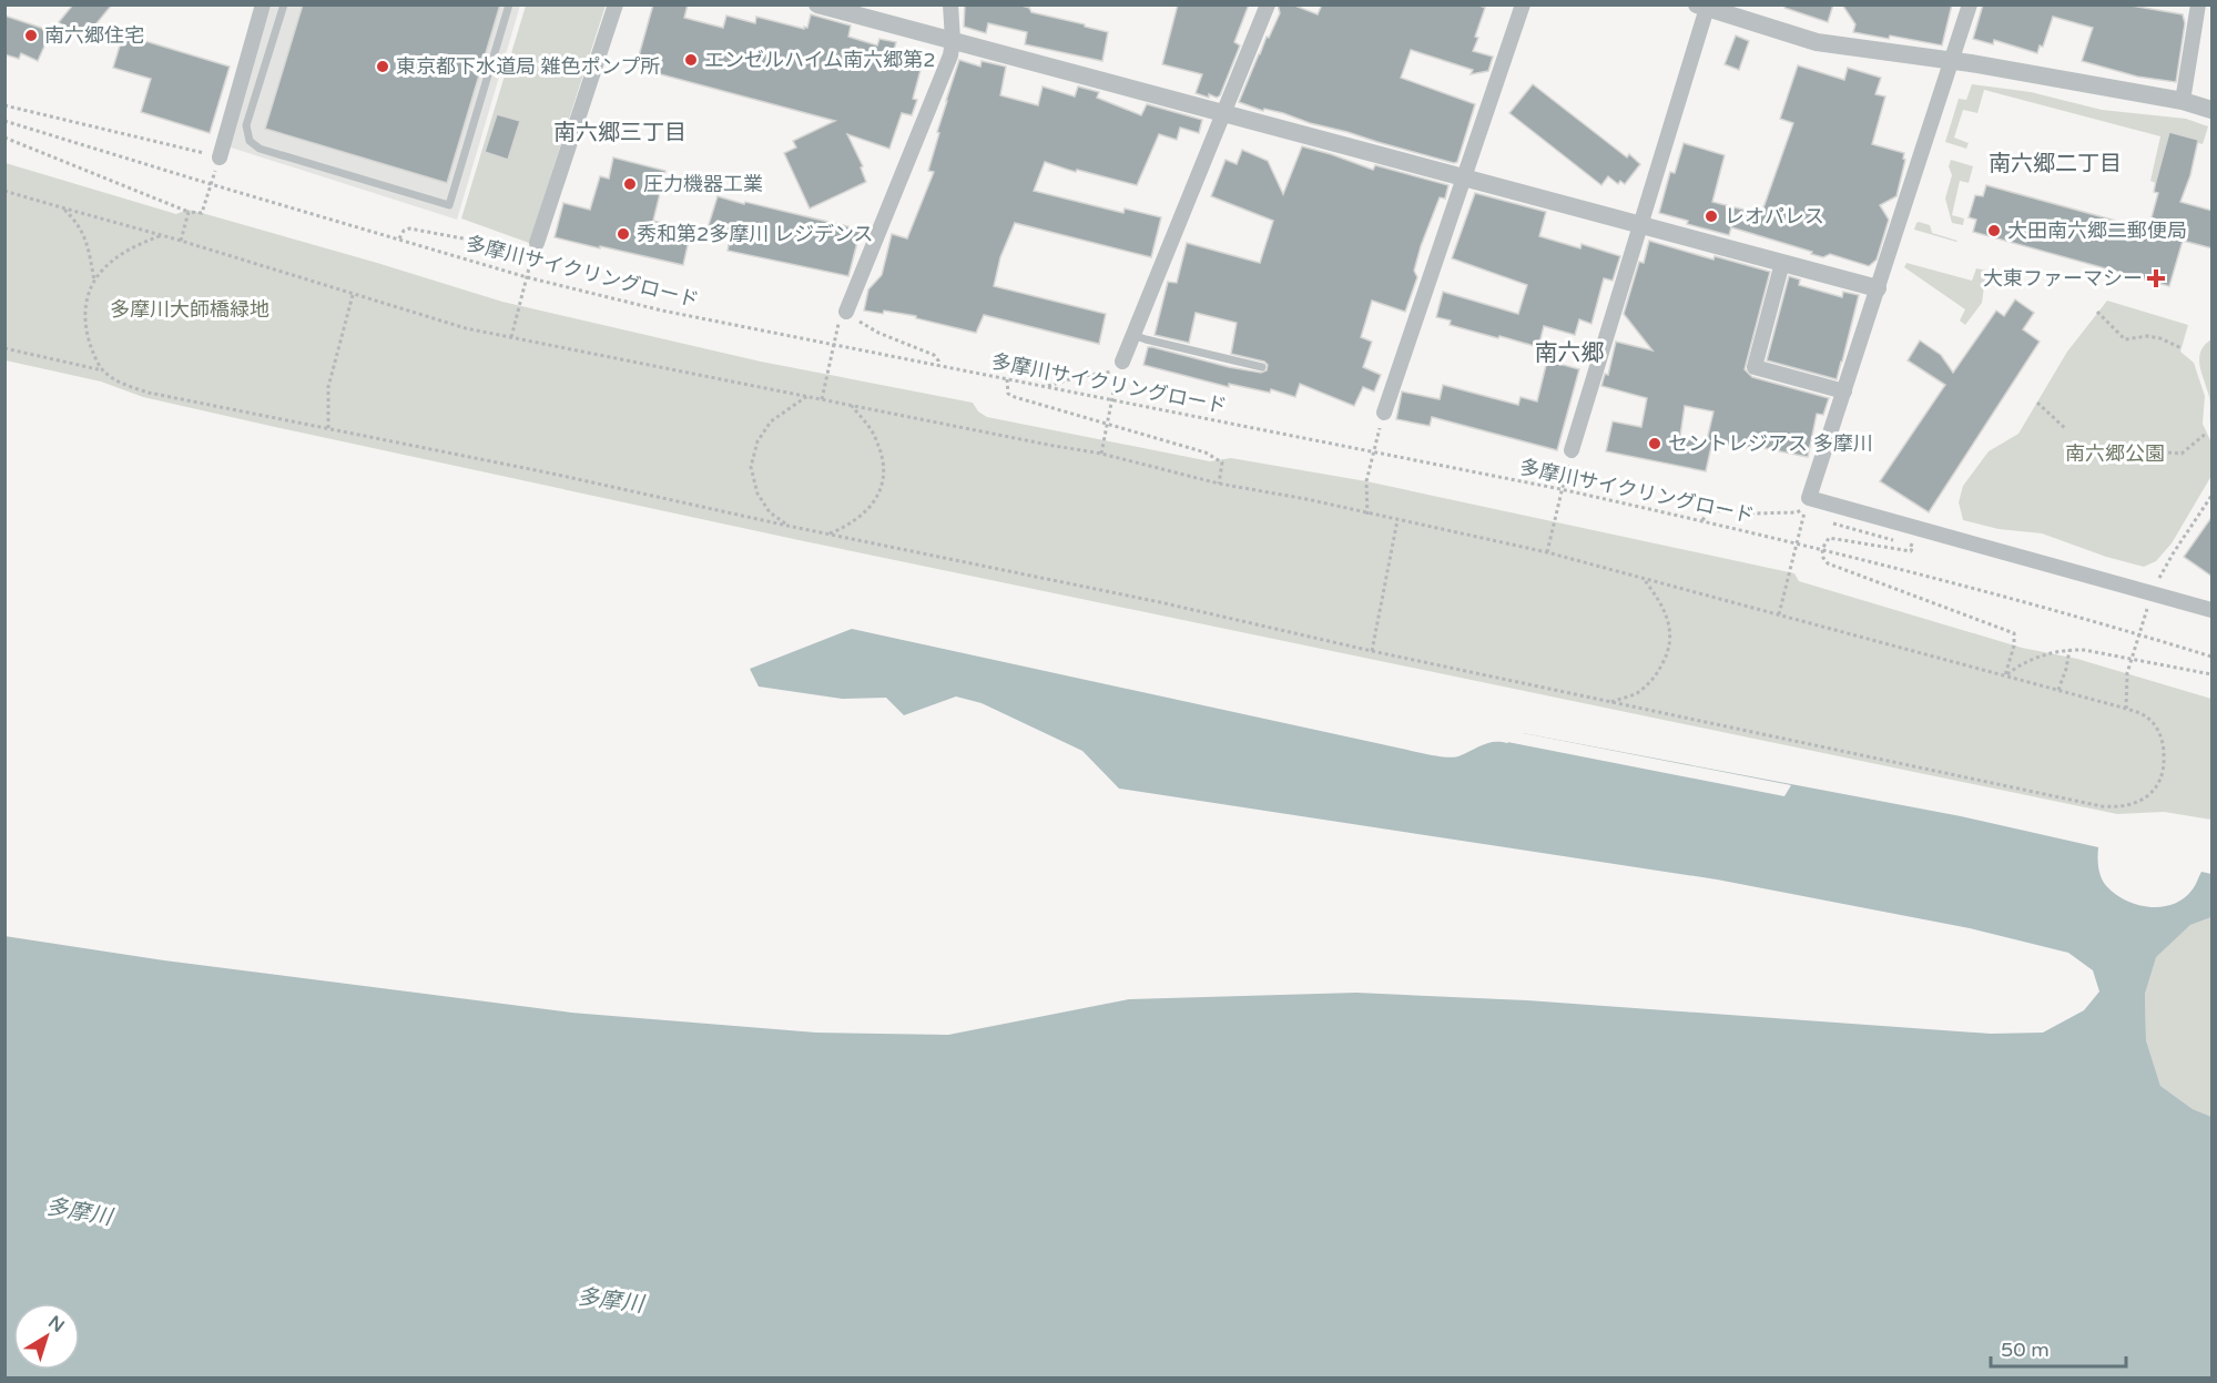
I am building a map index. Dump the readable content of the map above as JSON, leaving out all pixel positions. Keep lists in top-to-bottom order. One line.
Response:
{"streets":{"path":["多摩川サイクリングロード"]},"districts":["南六郷三丁目","南六郷二丁目","南六郷"],"water":["多摩川"],"parks":["多摩川大師橋緑地","南六郷公園"],"places":{"other":["南六郷住宅","エンゼルハイム南六郷第2","東京都下水道局 雑色ポンプ所","圧力機器工業","レオパレス","大田南六郷二郵便局","秀和第2多摩川 レジデンス","セントレジアス 多摩川"],"health":["大東ファーマシー"]},"scale_bar":"50 m","north":"top right"}
